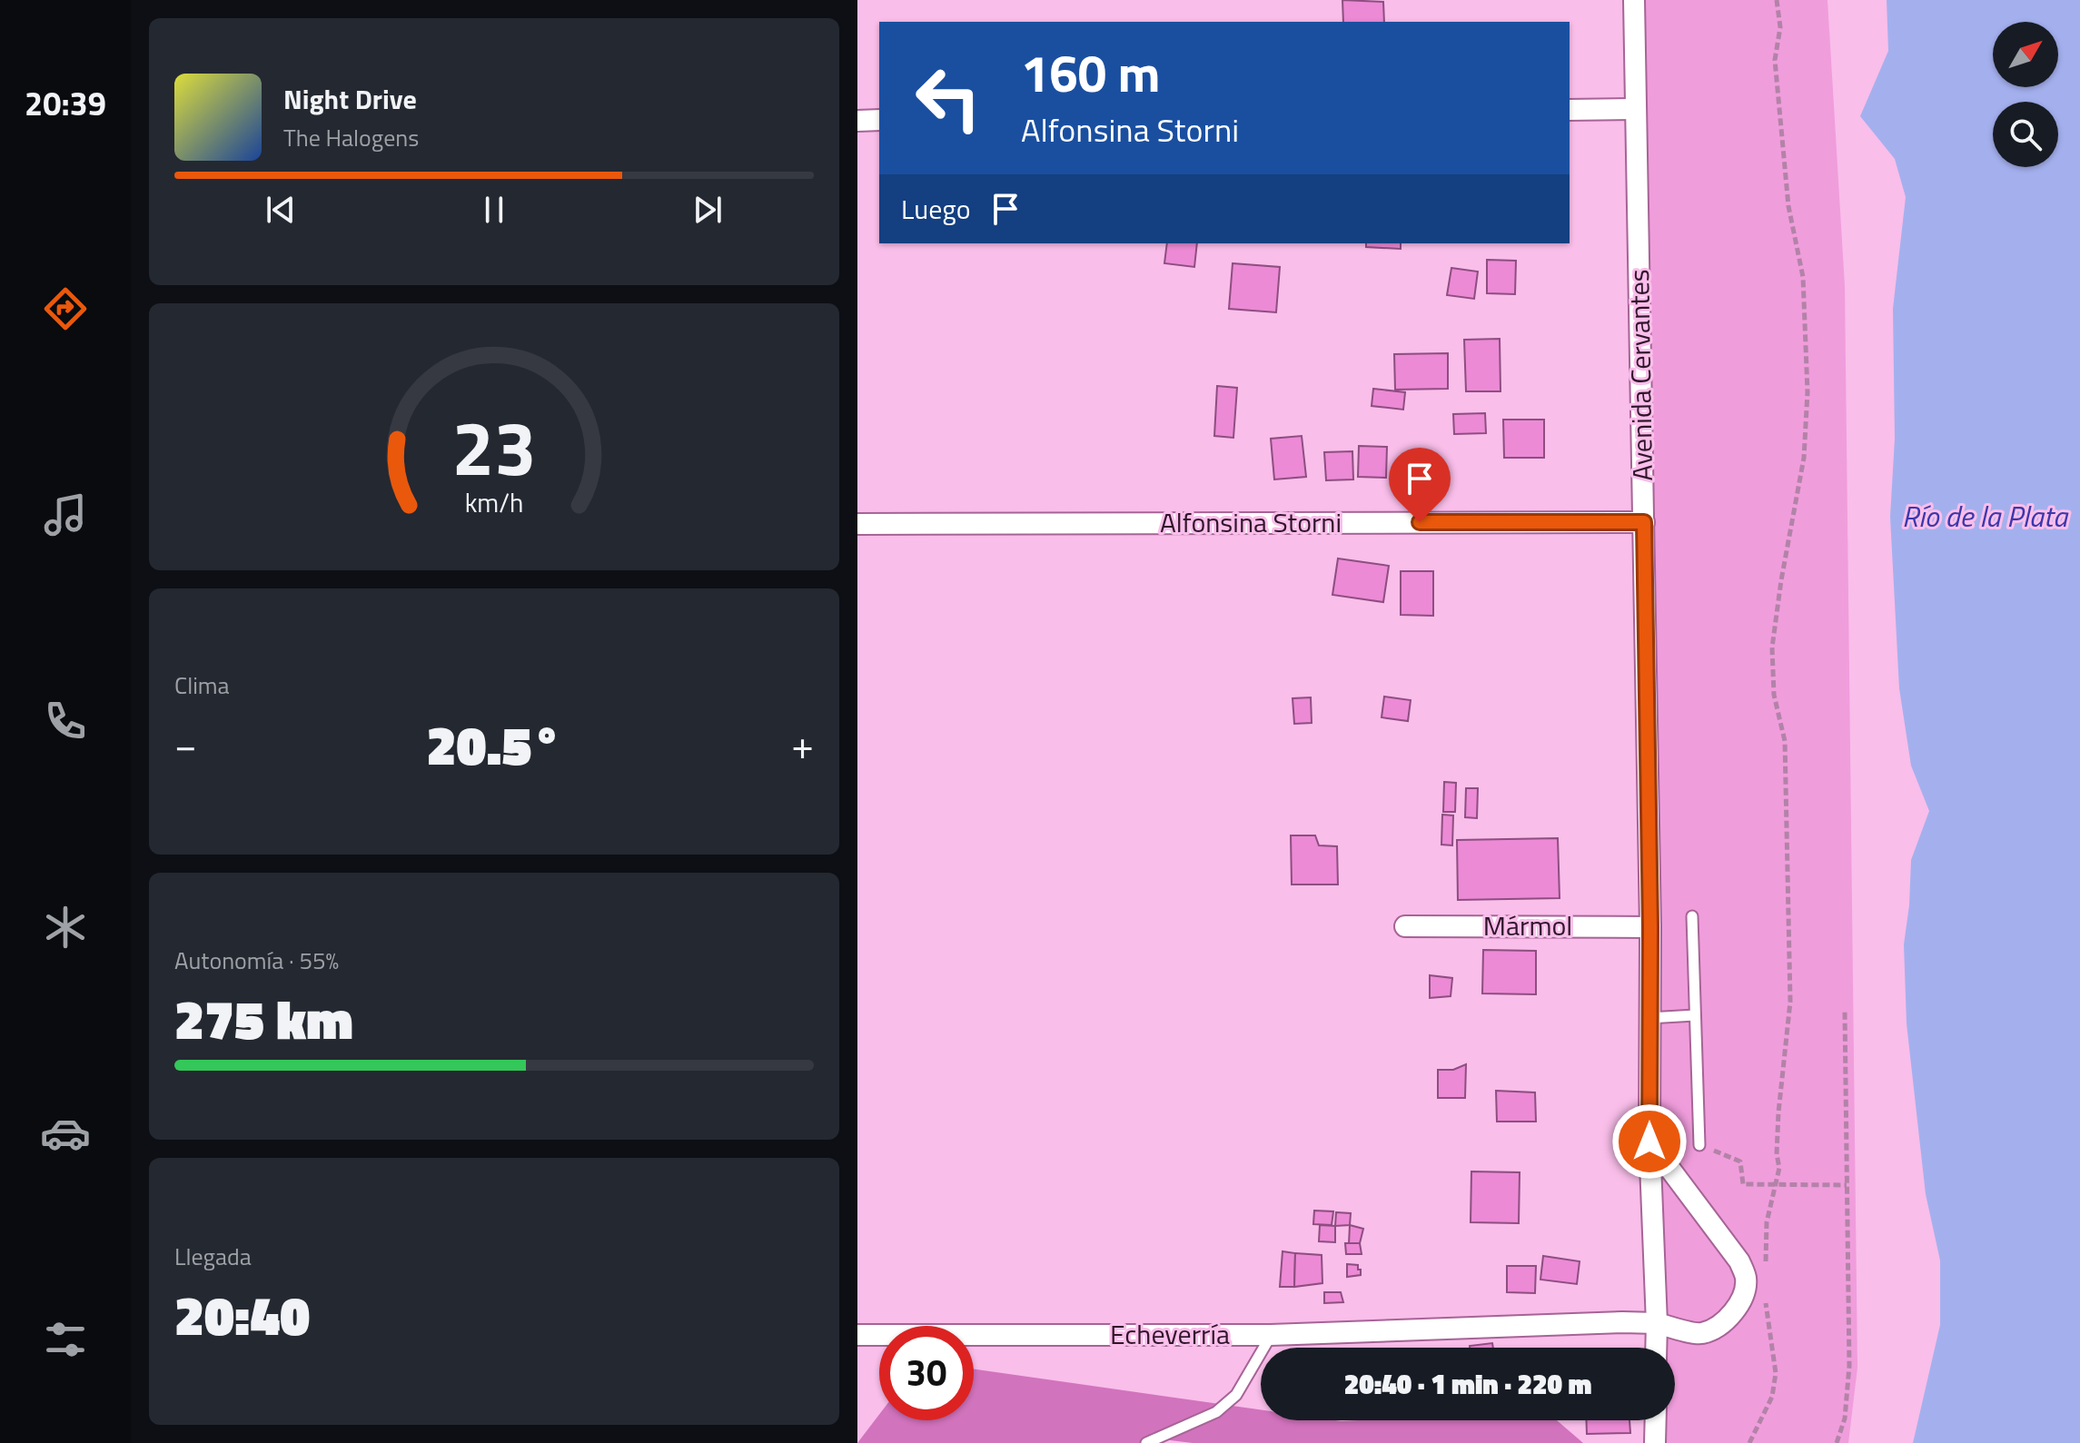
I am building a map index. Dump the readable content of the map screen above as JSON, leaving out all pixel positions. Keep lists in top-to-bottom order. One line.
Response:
{"streets":{"street":["Avenida Cervantes","Alfonsina Storni","Mármol","Echeverría"]},"crossings":[["Avenida Cervantes","Alfonsina Storni"],["Avenida Cervantes","Mármol"],["Avenida Cervantes","Echeverría"]],"water":["Río de la Plata"],"north":"top right","page":{"tabs":"20:39","turn":["160 m","Alfonsina Storni"],"song":["Night Drive","The Halogens"],"then":"Luego","tile":["Clima",["Autonomía · 55%","275 km"],["Llegada","20:40"]],"heat":["−","20.5°","+"],"limit":"30","trip":"20:40 · 1 min · 220 m","gauge":["23","km/h"]}}
